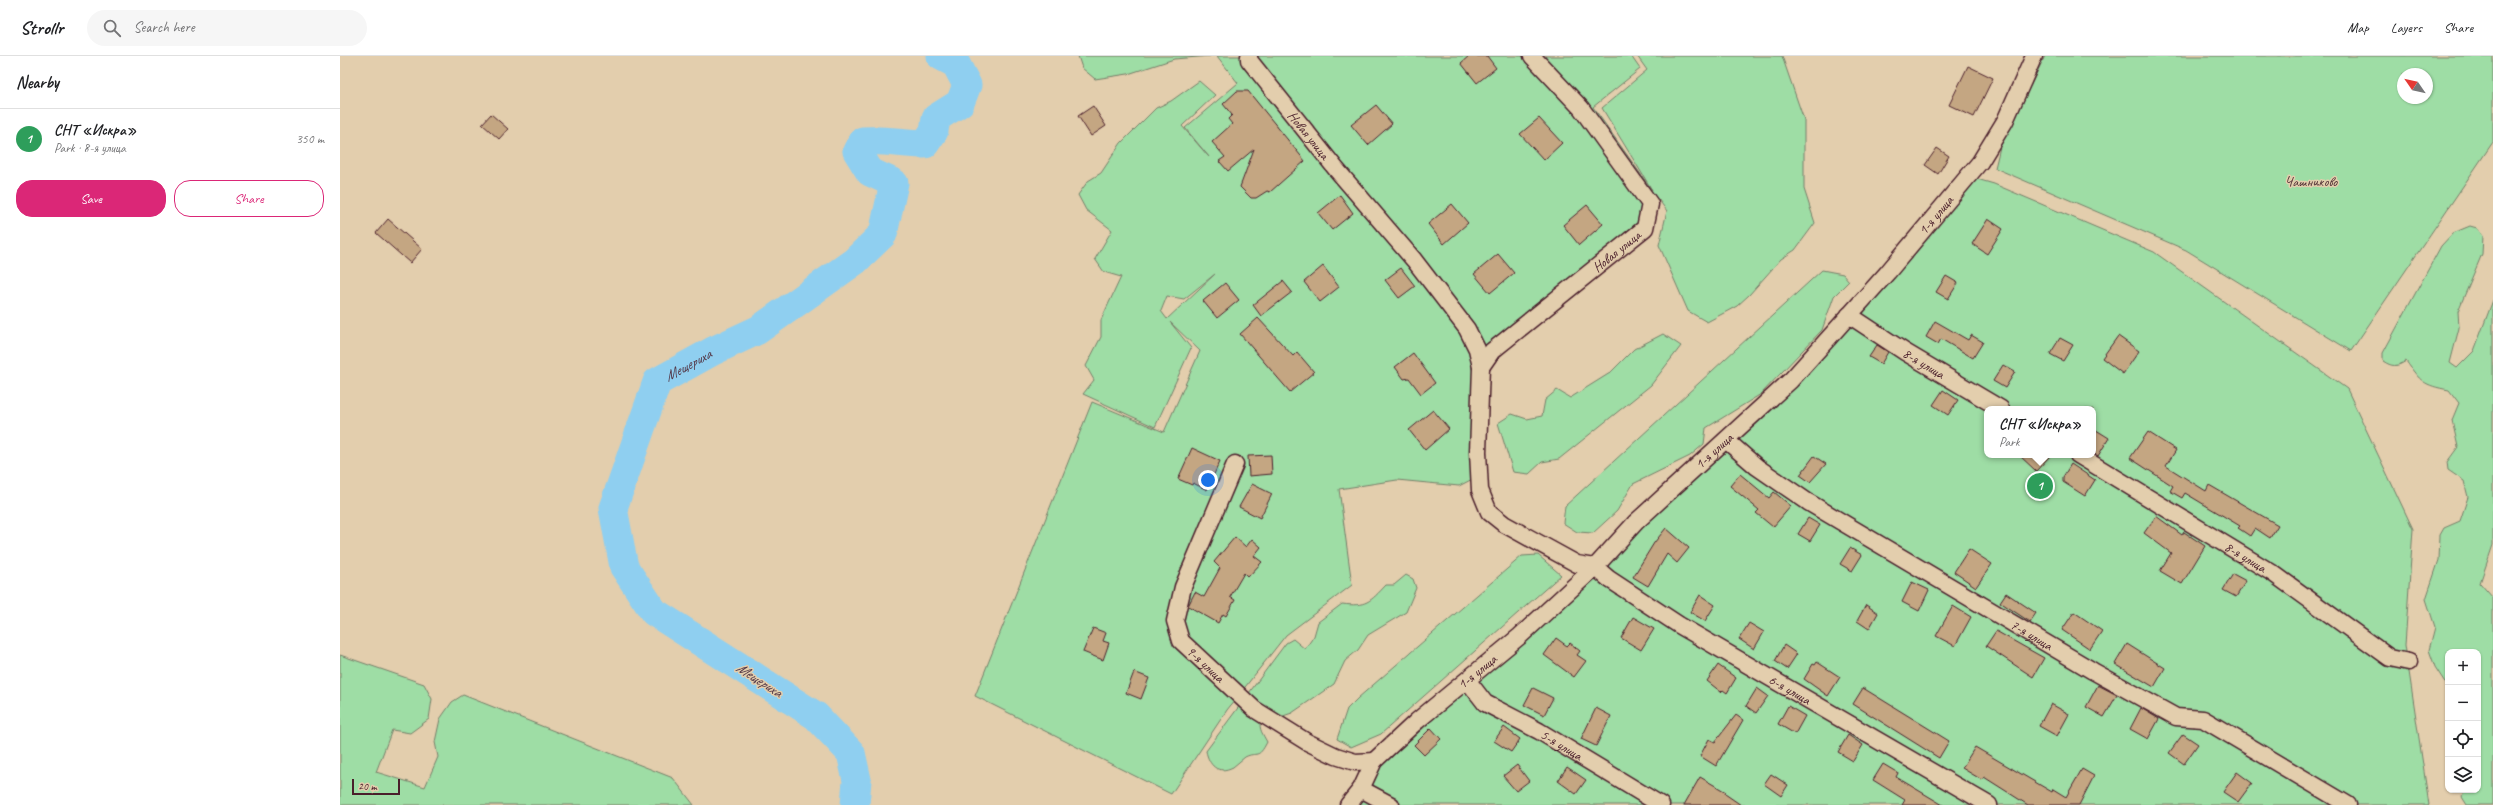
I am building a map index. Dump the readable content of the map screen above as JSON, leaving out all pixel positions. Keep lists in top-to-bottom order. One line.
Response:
{"streets":{"street":["Новая улица","1-я улица","8-я улица","7-я улица","9-я улица","6-я улица","5-я улица"]},"crossings":[["Новая улица","1-я улица"],["Новая улица","6-я улица"],["1-я улица","8-я улица"],["1-я улица","7-я улица"],["1-я улица","9-я улица"],["1-я улица","6-я улица"],["1-я улица","5-я улица"]],"water":["Мещериха"],"parks":["Чашниково"],"scale_bar":"20 m","north":"top left","page":{"header":"Strollr","search":"Search here","nav":["Map","Layers","Share"],"heading":"Nearby","list":[{"mark":"1","name":"СНТ «Искра»","note":"Park · 8-я улица","value":"350 m"}],"buttons":["Save","Share"],"popup":["СНТ «Искра»","Park"],"pins":"1","map_buttons":["+","−"],"scale":"20 m"}}
